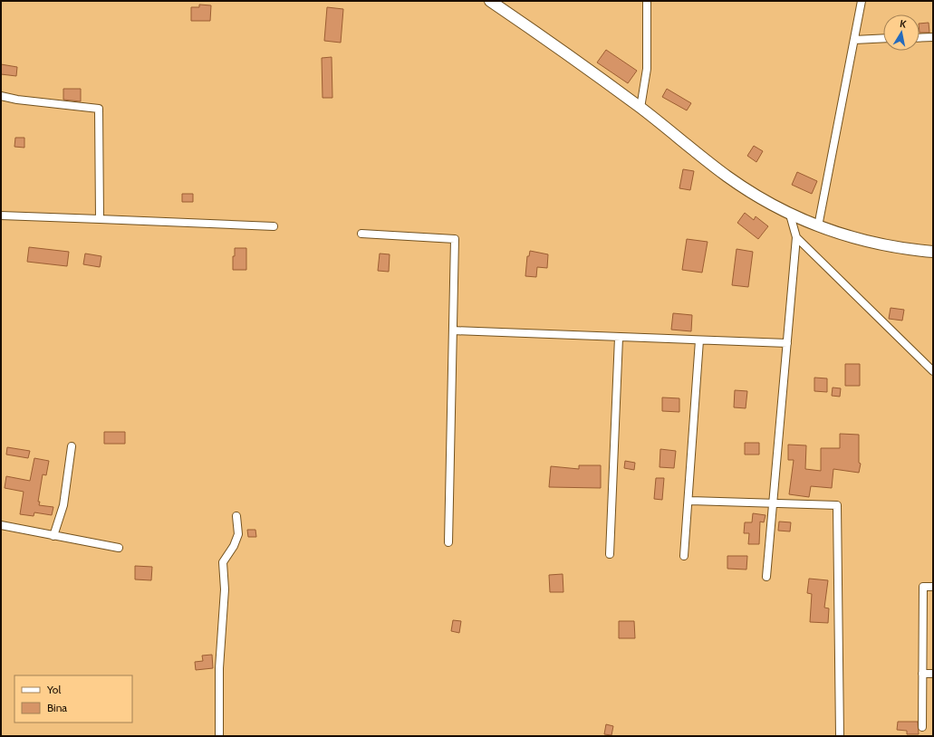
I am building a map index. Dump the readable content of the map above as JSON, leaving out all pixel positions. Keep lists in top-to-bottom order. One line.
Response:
{"legend":["Yol","Bina"],"north":"top"}
